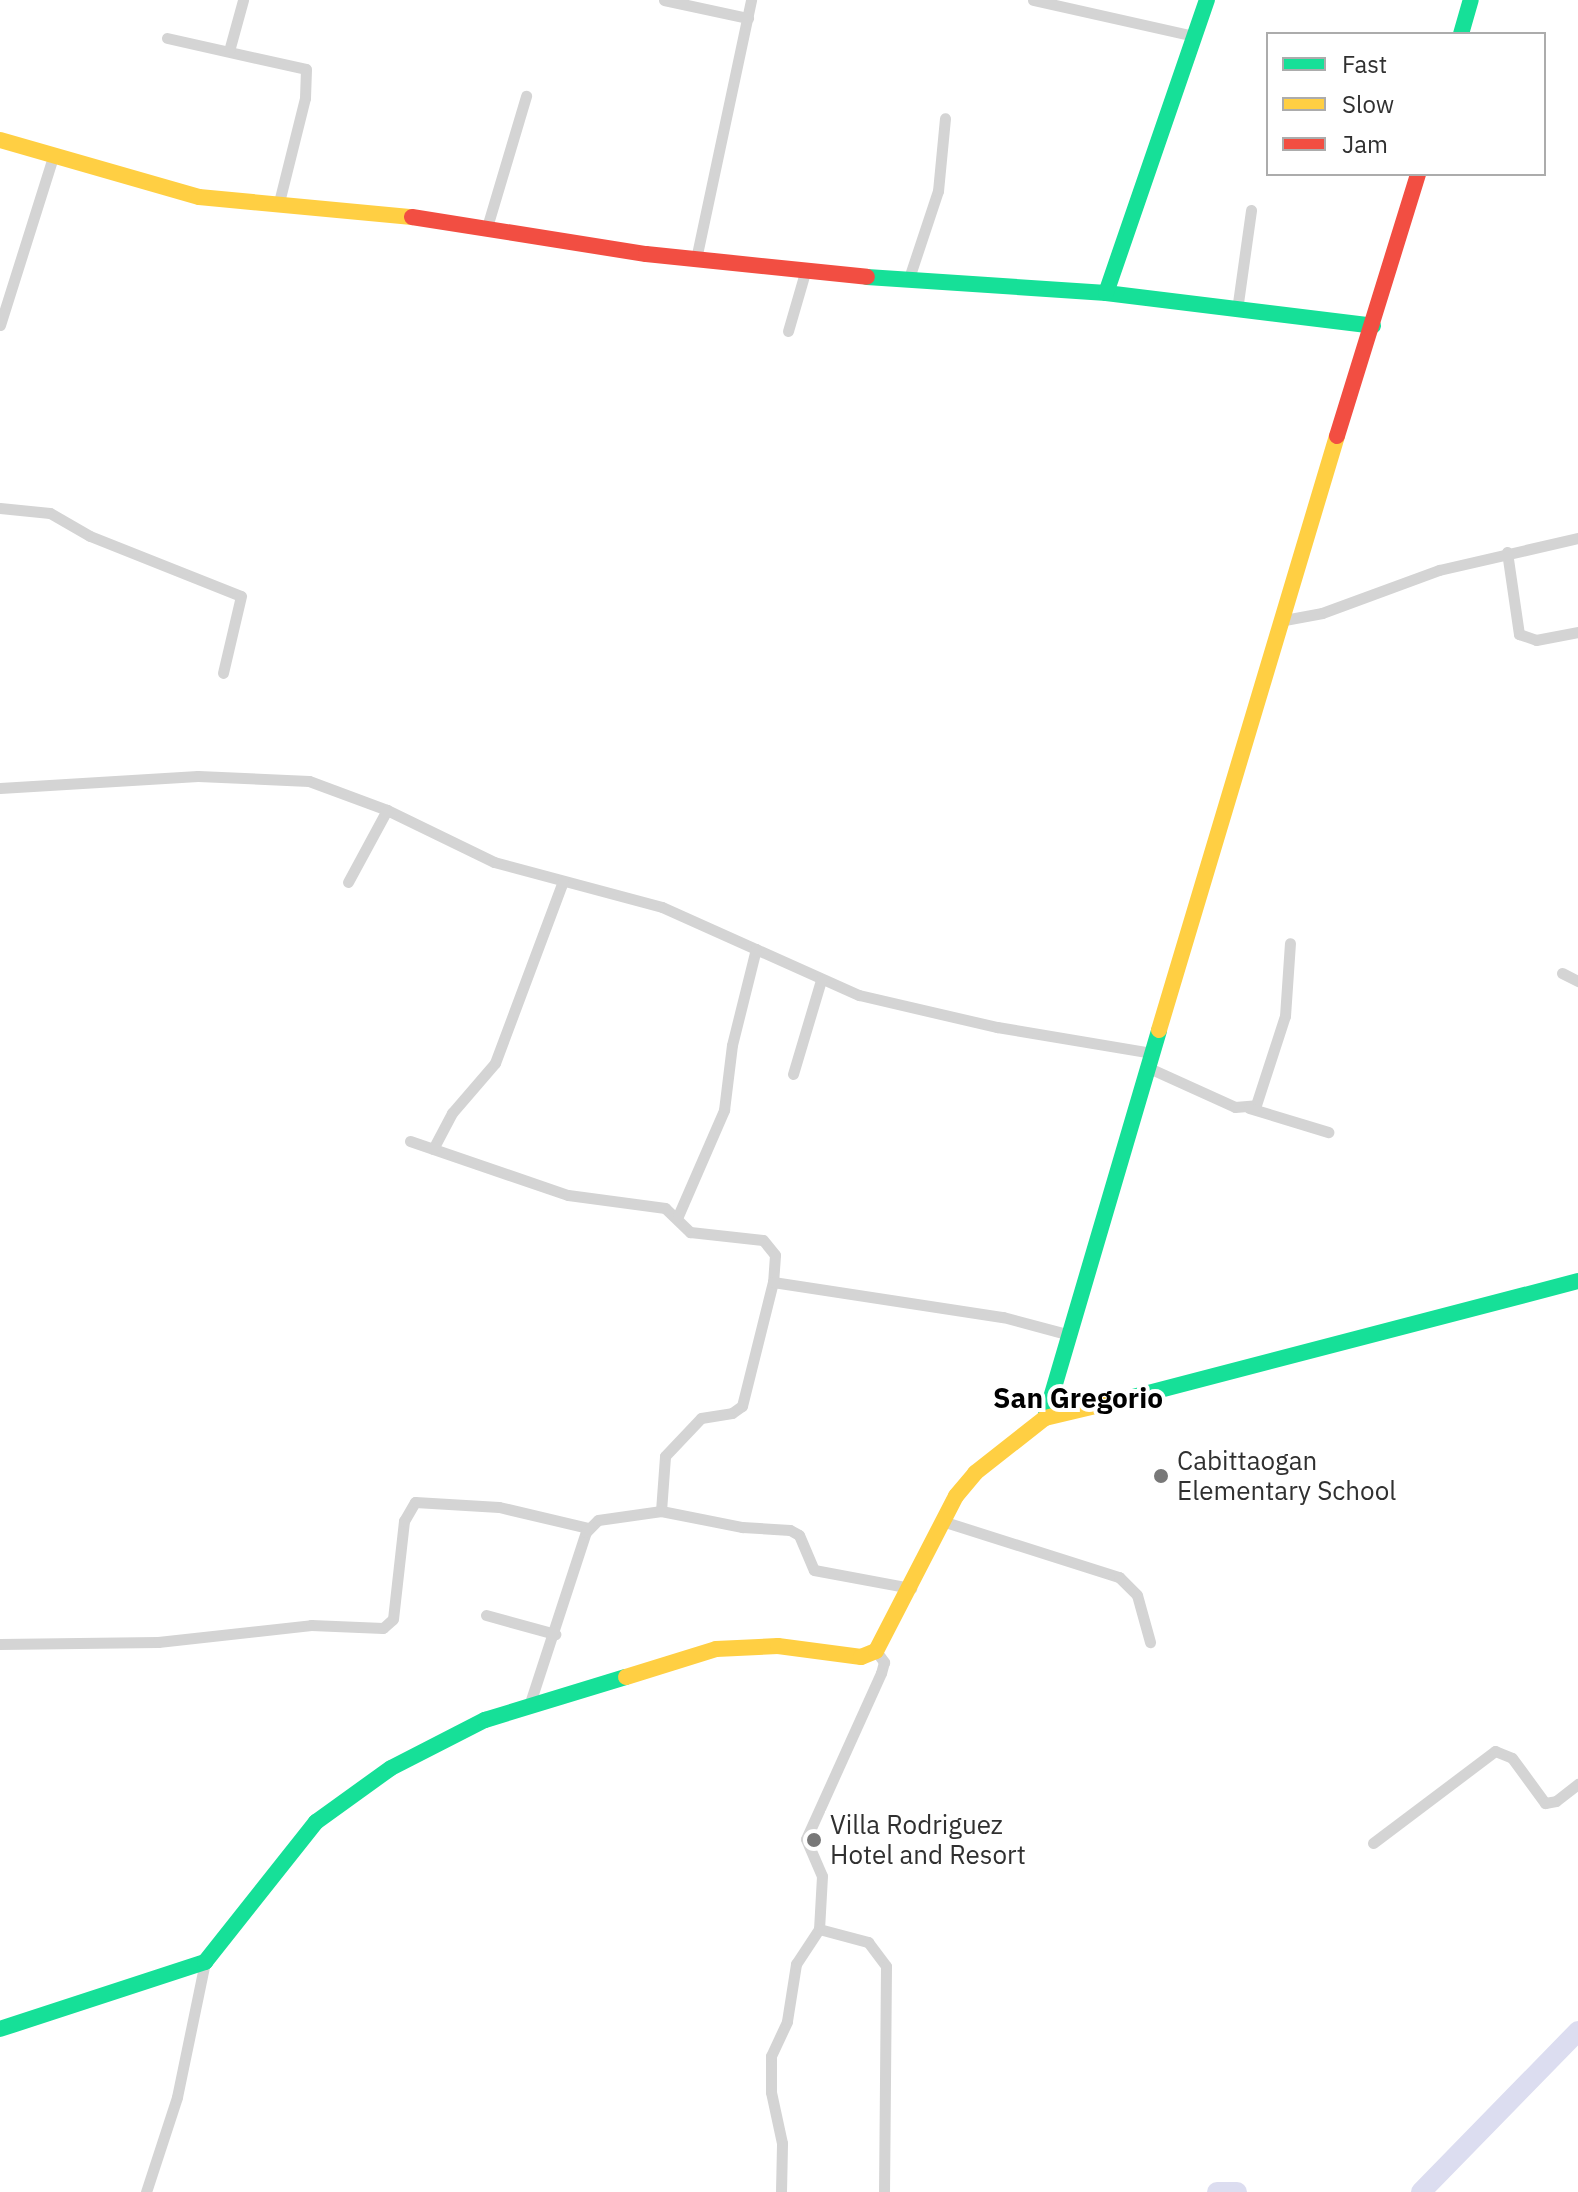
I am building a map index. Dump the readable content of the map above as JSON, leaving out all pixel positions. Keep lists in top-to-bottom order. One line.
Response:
{"districts":["San Gregorio"],"places":["Cabittaogan Elementary School","Villa Rodriguez Hotel and Resort"],"legend":["Fast","Slow","Jam"]}
